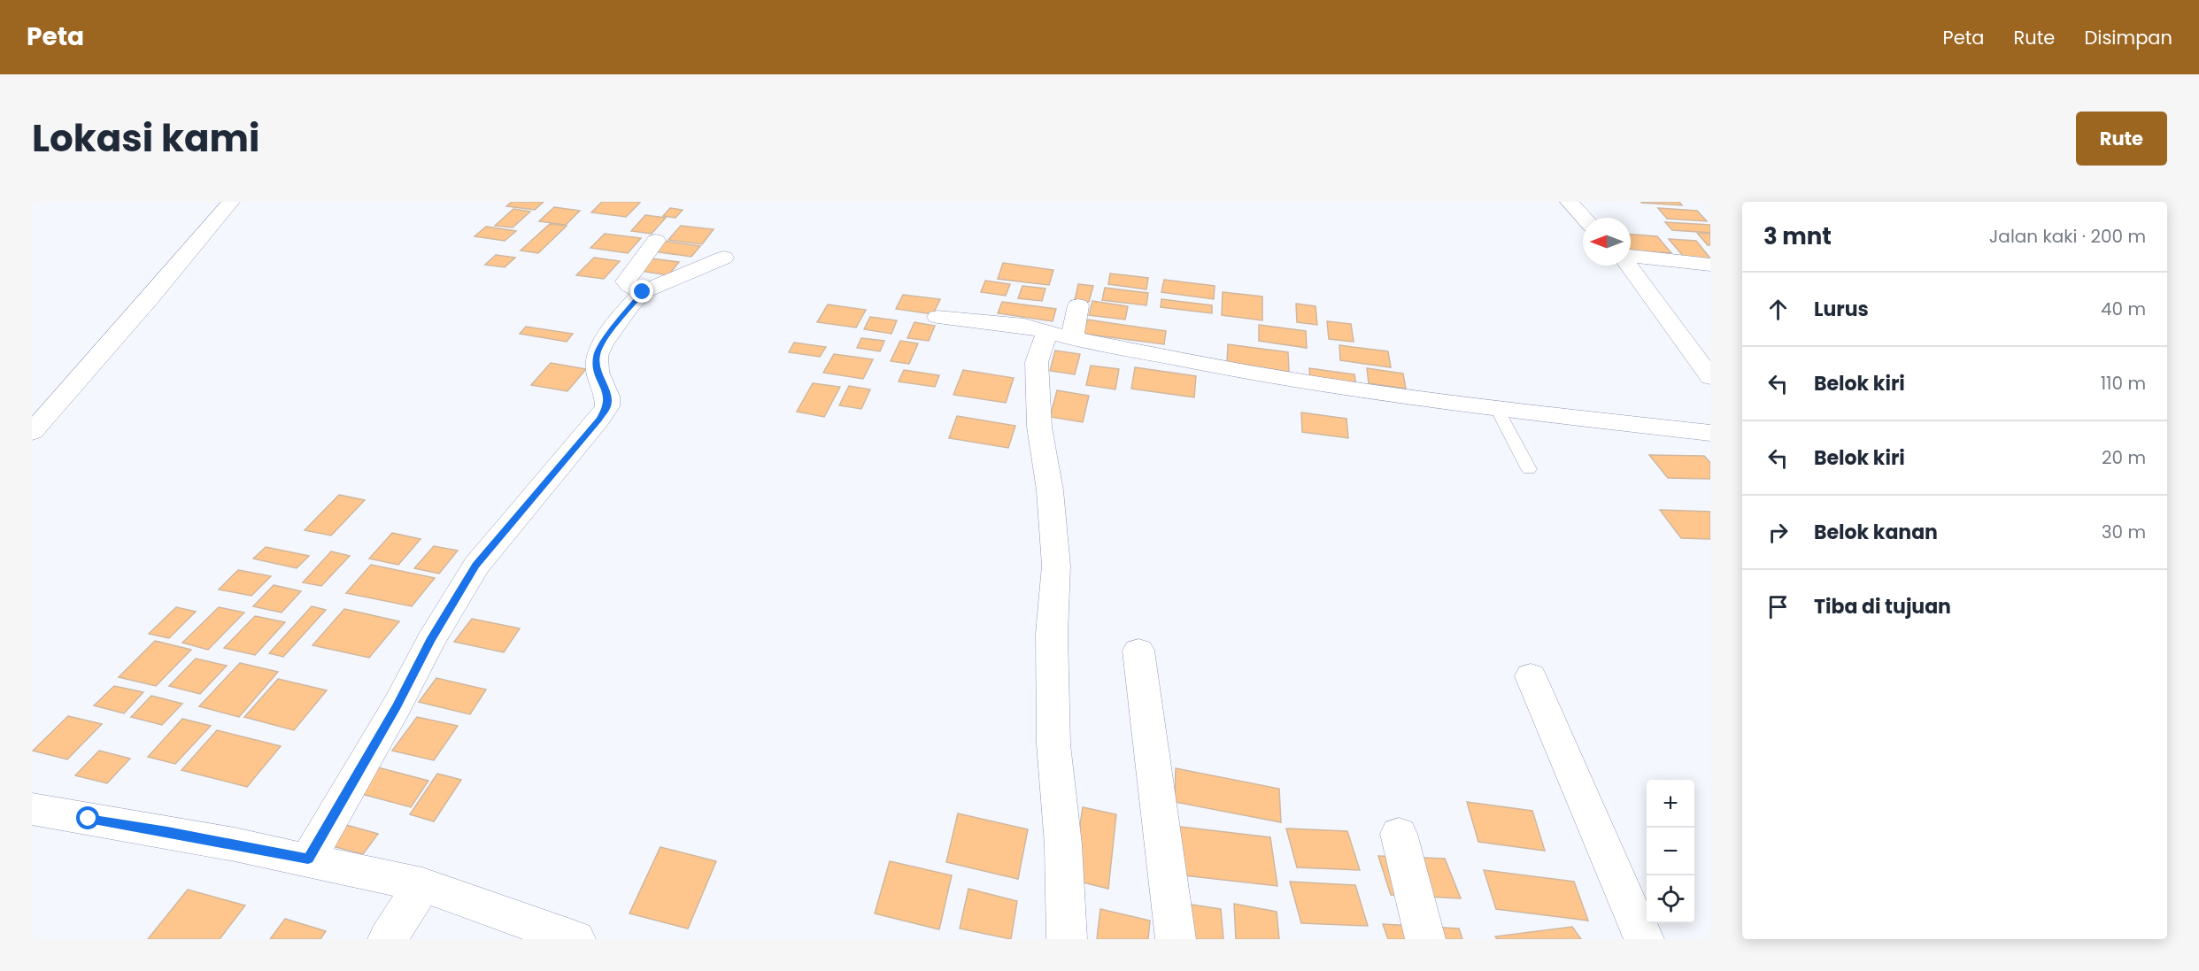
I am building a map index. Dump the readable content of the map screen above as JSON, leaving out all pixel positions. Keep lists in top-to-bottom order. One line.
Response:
{"north":"left","page":{"header":"Peta","nav":["Peta","Rute","Disimpan"],"title":"Lokasi kami","buttons":"Rute","heading":["3 mnt","Jalan kaki · 200 m"],"list":[["Lurus","40 m"],["Belok kiri","110 m"],["Belok kiri","20 m"],["Belok kanan","30 m"],"Tiba di tujuan"],"map_buttons":["+","−"]}}
